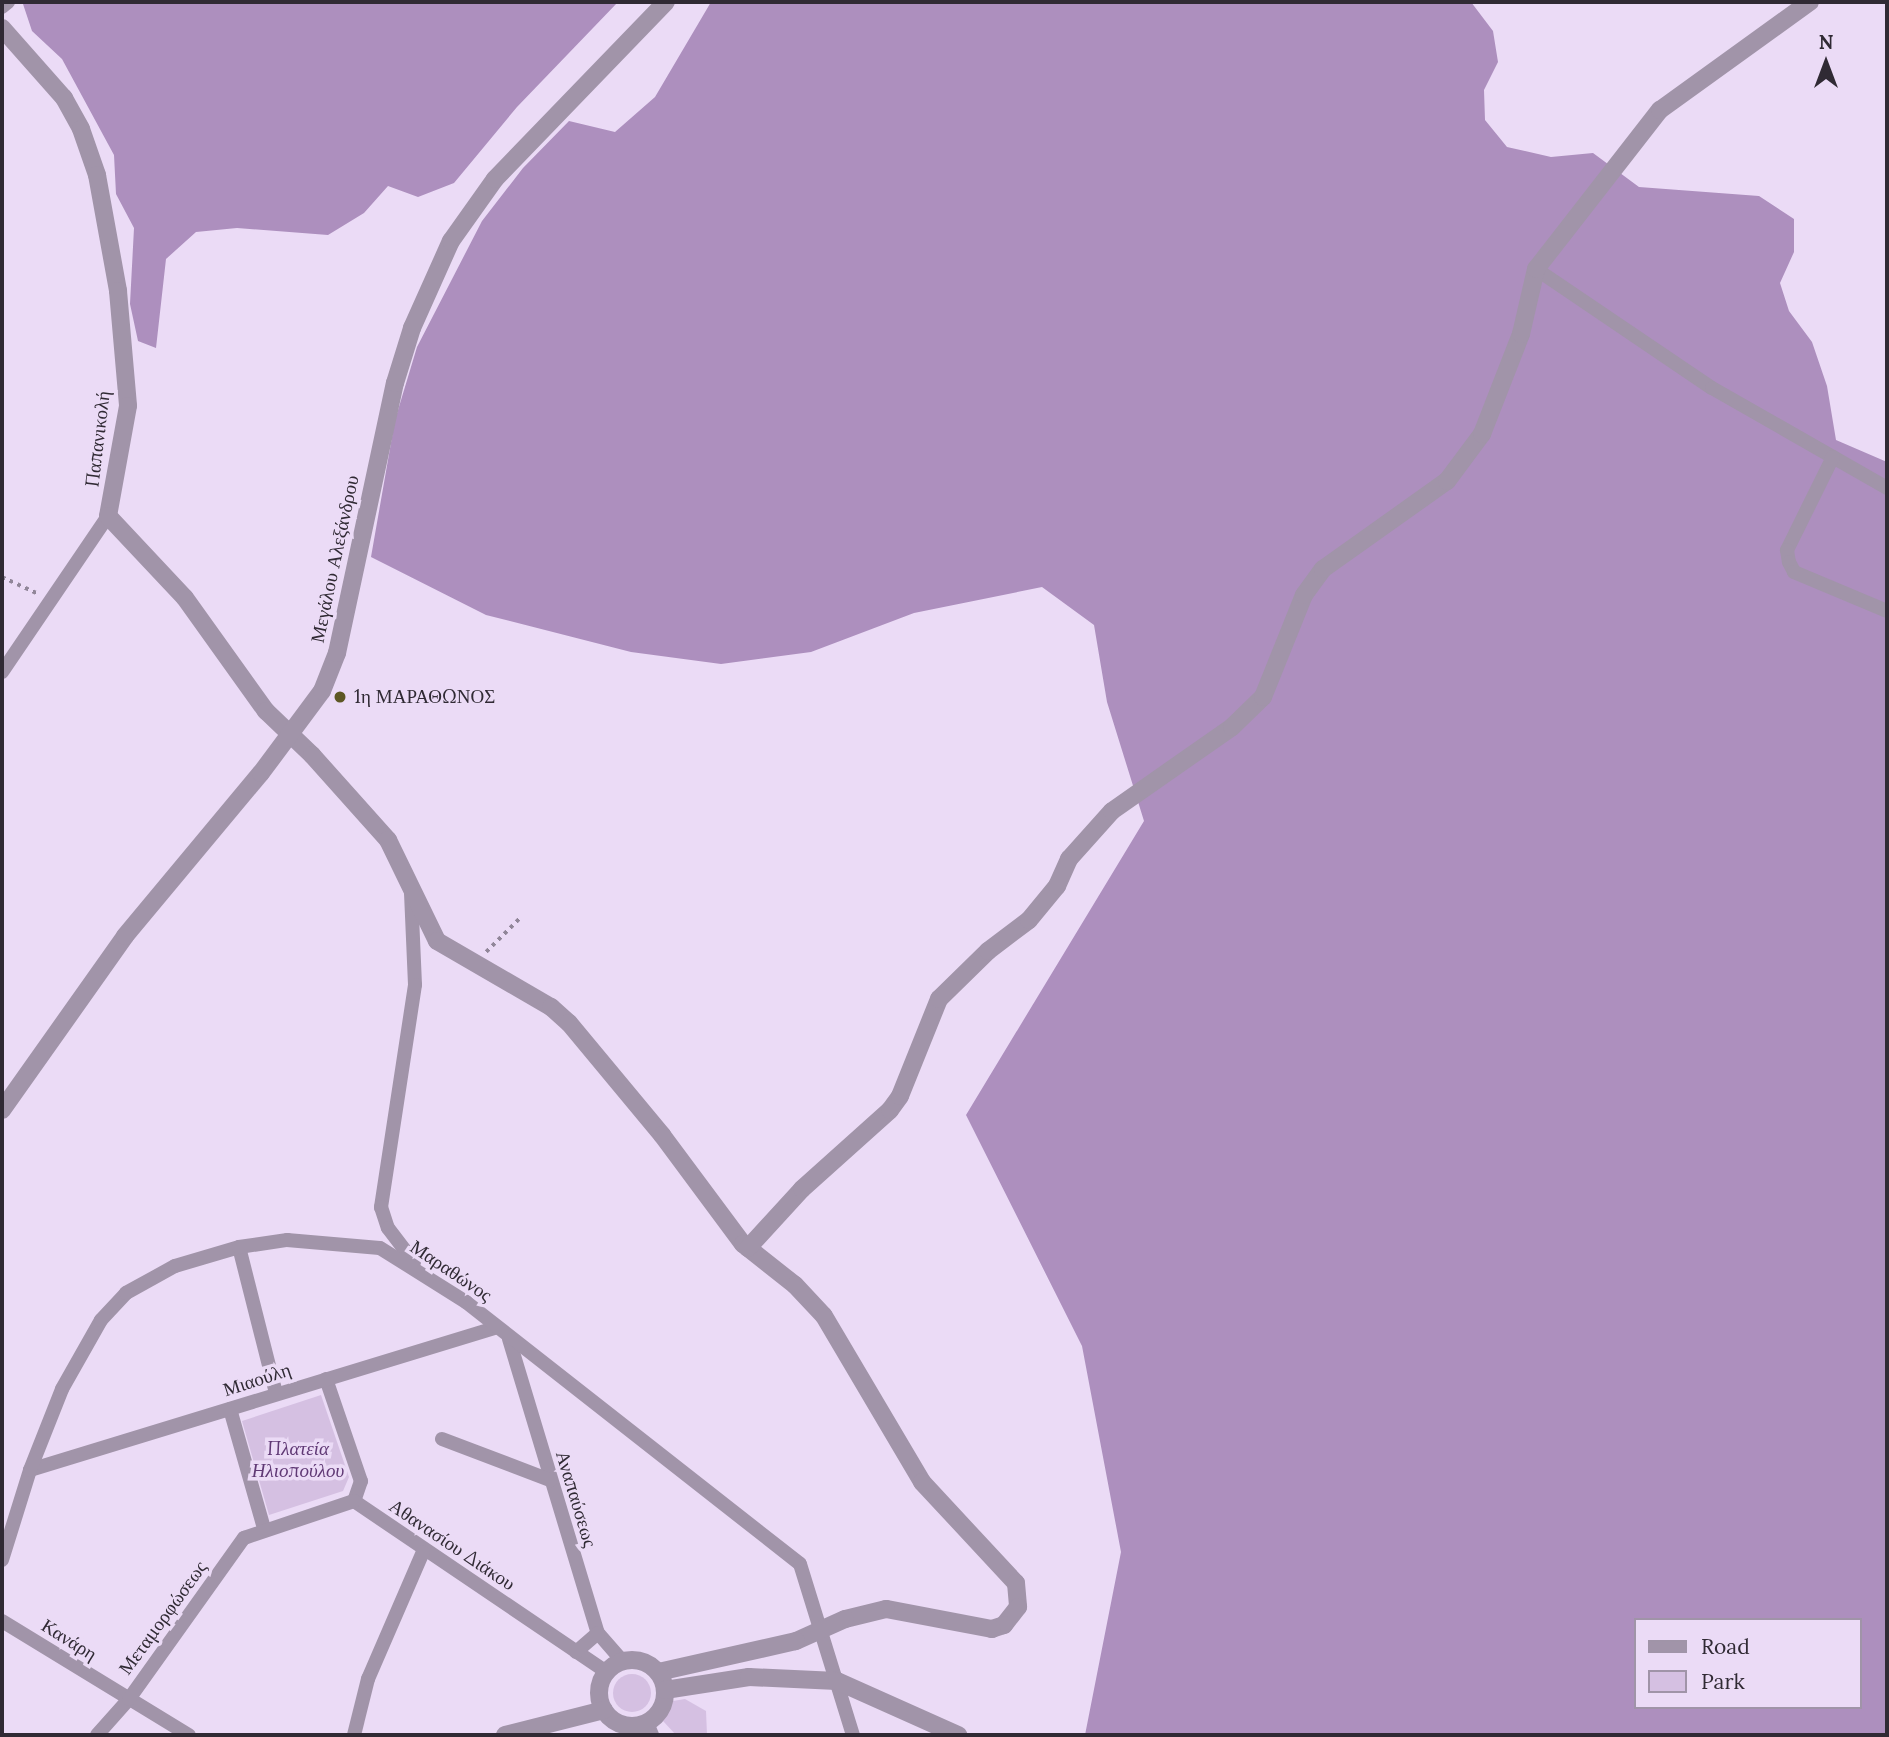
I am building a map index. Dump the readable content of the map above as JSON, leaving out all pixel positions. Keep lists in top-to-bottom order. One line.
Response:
{"streets":{"street":["Παπανικολή","Μεγάλου Αλεξάνδρου","Μαραθώνος","Μιαούλη","Αναπαύσεως","Αθανασίου Διάκου","Μεταμορφώσεως","Κανάρη"]},"crossings":[["Παπανικολή","Μεγάλου Αλεξάνδρου"],["Παπανικολή","Μαραθώνος"],["Μαραθώνος","Μιαούλη"],["Μαραθώνος","Αναπαύσεως"],["Αναπαύσεως","Αθανασίου Διάκου"],["Μεταμορφώσεως","Κανάρη"]],"parks":["Πλατεία Ηλιοπούλου"],"places":["1η ΜΑΡΑΘΩΝΟΣ"],"legend":["Road","Park"],"north":"top"}
